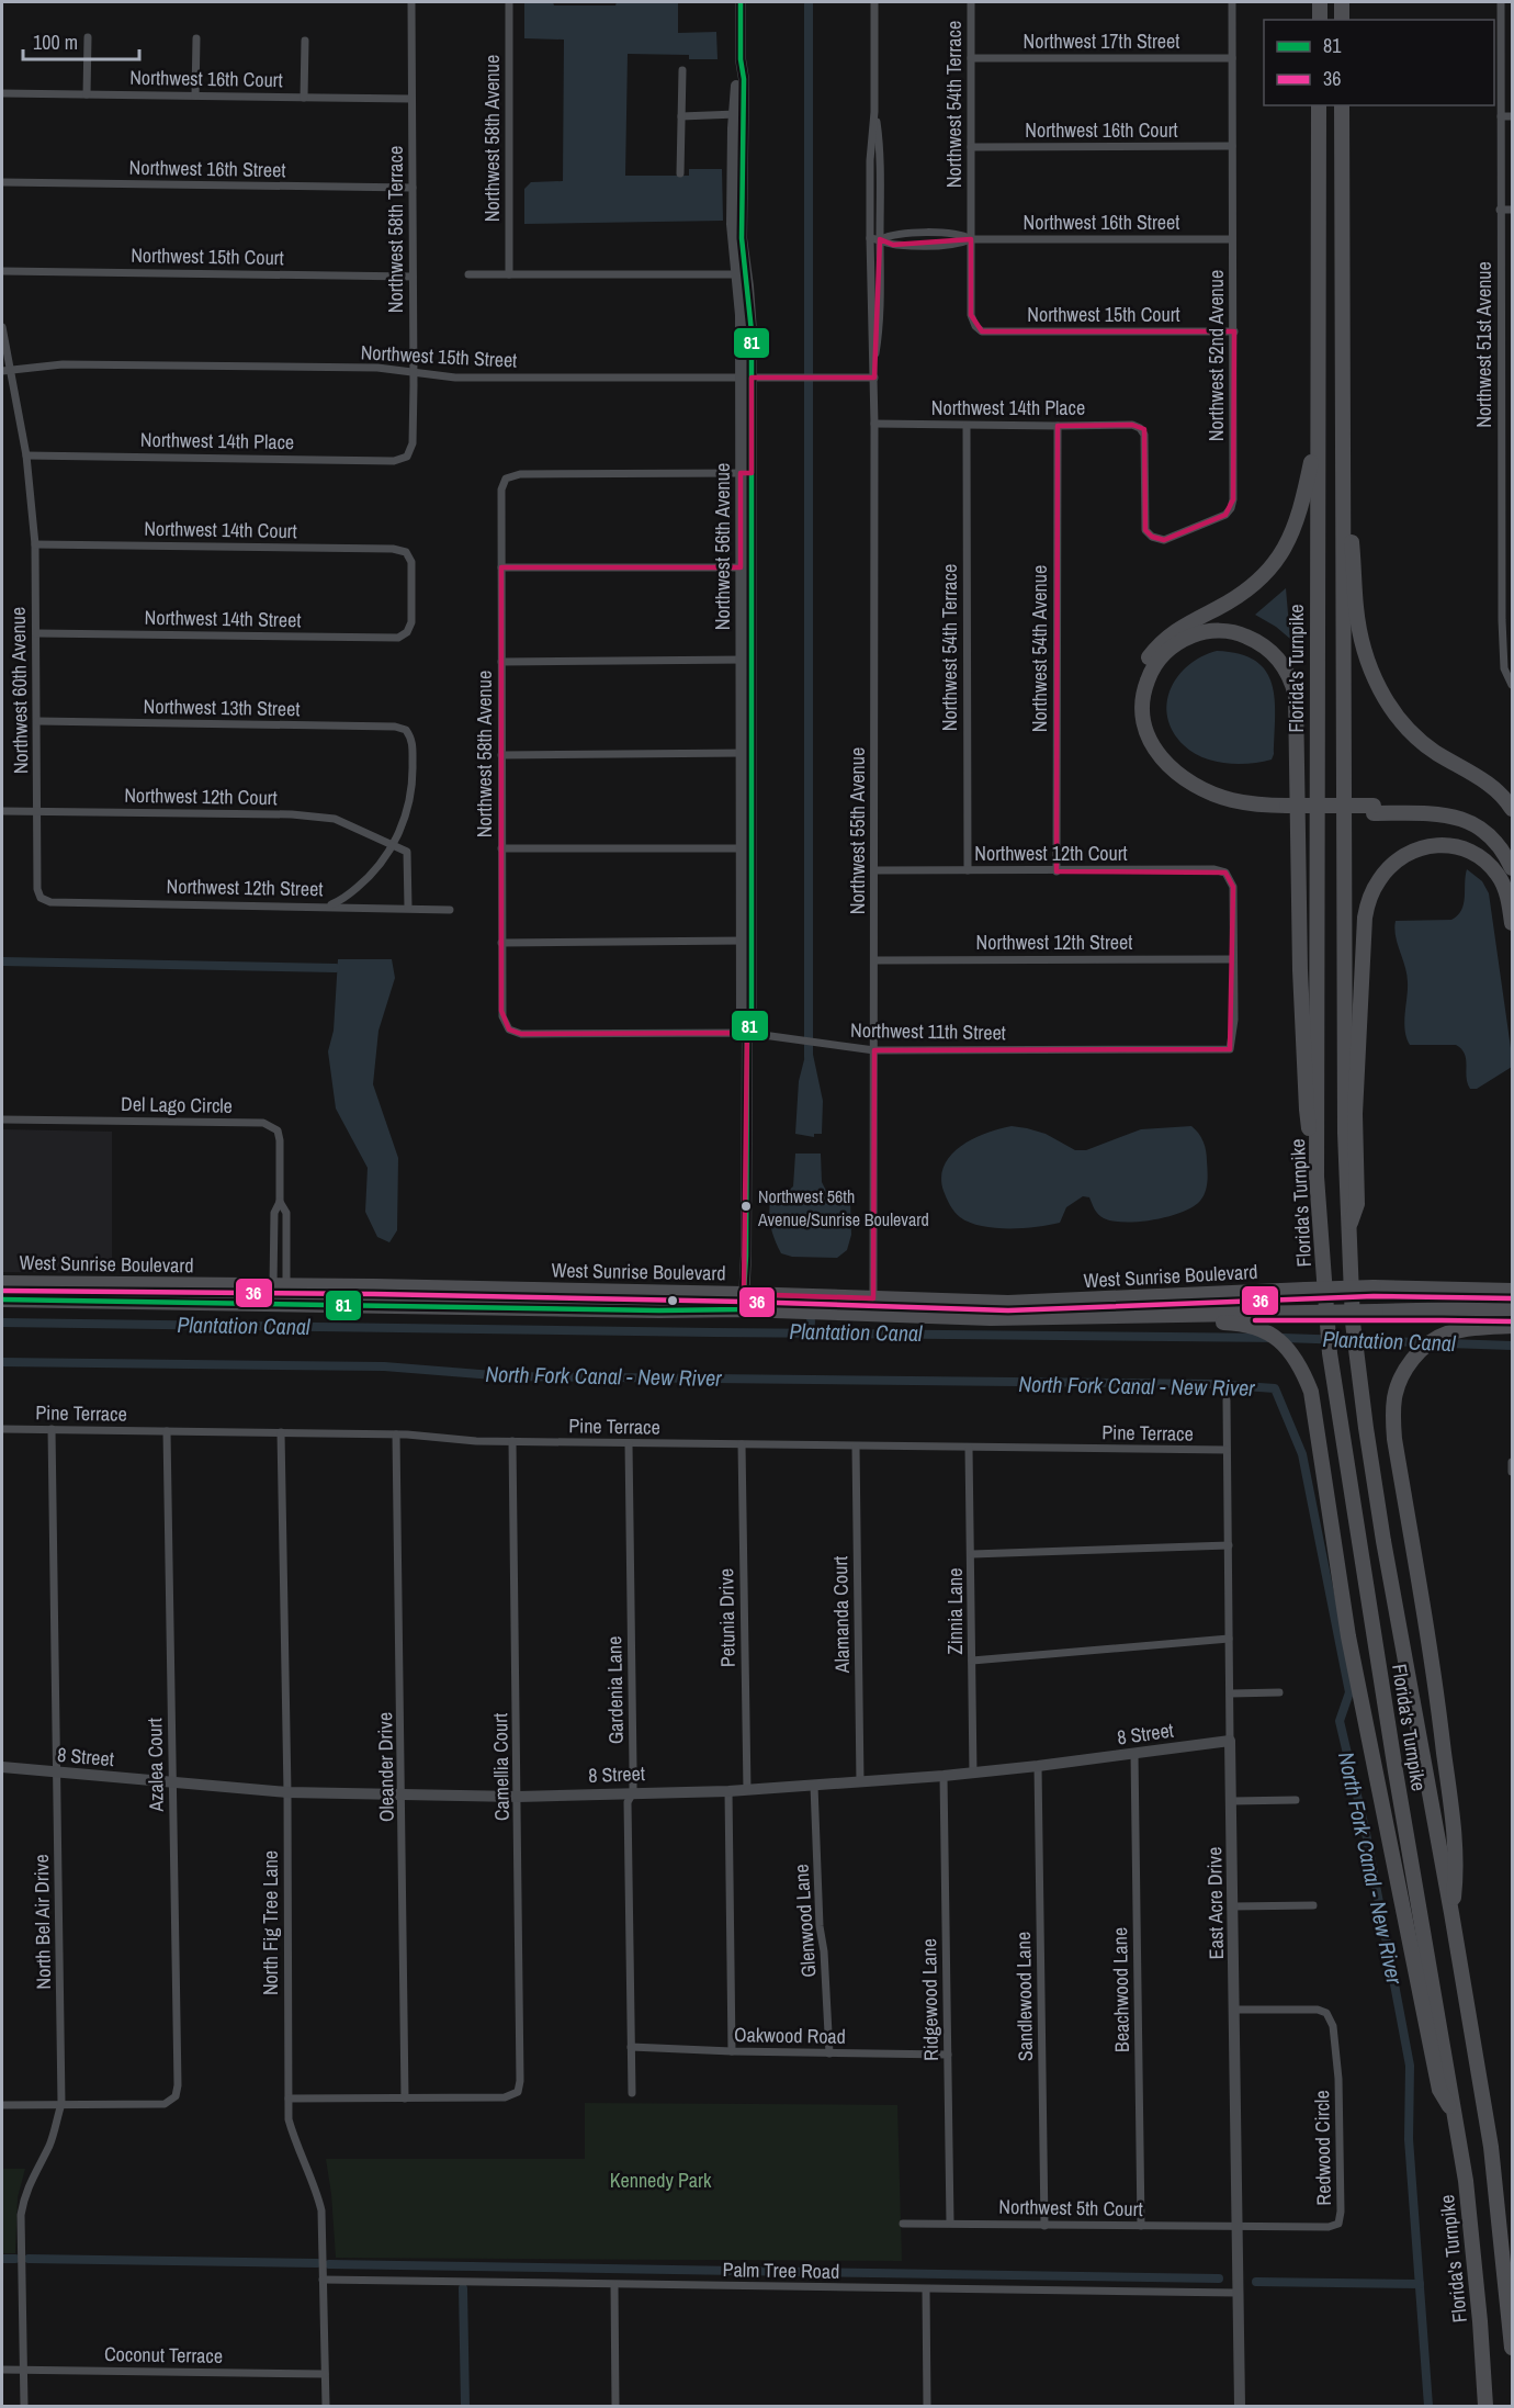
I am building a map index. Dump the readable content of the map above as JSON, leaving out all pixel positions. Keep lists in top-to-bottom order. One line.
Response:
{"streets":{"highway":["Florida's Turnpike","West Sunrise Boulevard"],"street":["Northwest 17th Street","Northwest 16th Court","Northwest 54th Terrace","Northwest 58th Avenue","Northwest 16th Street","Northwest 58th Terrace","Northwest 15th Court","Northwest 51st Avenue","Northwest 52nd Avenue","Northwest 15th Street","Northwest 14th Place","Northwest 14th Court","Northwest 56th Avenue","Northwest 14th Street","Northwest 54th Avenue","Northwest 60th Avenue","Northwest 13th Street","Northwest 12th Court","Northwest 55th Avenue","Northwest 12th Street","Northwest 11th Street","Del Lago Circle","Pine Terrace","Zinnia Lane","Alamanda Court","Petunia Drive","Gardenia Lane","8 Street","Azalea Court","Oleander Drive","Camellia Court","East Acre Drive","Glenwood Lane","North Bel Air Drive","North Fig Tree Lane","Beachwood Lane","Sandlewood Lane","Ridgewood Lane","Oakwood Road","Redwood Circle","Northwest 5th Court","Palm Tree Road","Coconut Terrace"]},"crossings":[["Northwest 17th Street","Northwest 54th Terrace"],["Northwest 17th Street","Northwest 52nd Avenue"],["Northwest 16th Court","Northwest 54th Terrace"],["Northwest 16th Court","Northwest 58th Terrace"],["Northwest 16th Court","Northwest 52nd Avenue"],["Northwest 54th Terrace","Northwest 16th Street"],["Northwest 54th Terrace","Northwest 15th Court"],["Northwest 54th Terrace","Northwest 14th Place"],["Northwest 54th Terrace","Northwest 12th Court"],["Northwest 58th Avenue","Northwest 56th Avenue"],["Northwest 58th Avenue","Northwest 11th Street"],["Northwest 16th Street","Northwest 58th Terrace"],["Northwest 16th Street","Northwest 52nd Avenue"],["Northwest 16th Street","Northwest 55th Avenue"],["Northwest 58th Terrace","Northwest 15th Court"],["Northwest 58th Terrace","Northwest 15th Street"],["Northwest 58th Terrace","Northwest 14th Place"],["Northwest 15th Court","Northwest 52nd Avenue"],["Northwest 52nd Avenue","Northwest 14th Place"],["Northwest 15th Street","Northwest 56th Avenue"],["Northwest 15th Street","Northwest 60th Avenue"],["Northwest 15th Street","Northwest 55th Avenue"],["Northwest 14th Place","Northwest 54th Avenue"],["Northwest 14th Place","Northwest 60th Avenue"],["Northwest 14th Place","Northwest 55th Avenue"],["Northwest 14th Court","Northwest 14th Street"],["Northwest 14th Court","Northwest 60th Avenue"],["Northwest 56th Avenue","Northwest 11th Street"],["Northwest 56th Avenue","West Sunrise Boulevard"],["Northwest 14th Street","Northwest 60th Avenue"],["Northwest 54th Avenue","Northwest 12th Court"],["Northwest 60th Avenue","Northwest 13th Street"],["Northwest 60th Avenue","Northwest 12th Court"],["Northwest 60th Avenue","Northwest 12th Street"],["Northwest 13th Street","Northwest 12th Court"],["Northwest 12th Court","Northwest 55th Avenue"],["Northwest 12th Court","Northwest 12th Street"],["Northwest 12th Court","Northwest 11th Street"],["Northwest 55th Avenue","Northwest 12th Street"],["Northwest 55th Avenue","Northwest 11th Street"],["Northwest 55th Avenue","West Sunrise Boulevard"],["Northwest 12th Street","Northwest 11th Street"],["Del Lago Circle","West Sunrise Boulevard"],["Pine Terrace","Zinnia Lane"],["Pine Terrace","Alamanda Court"],["Pine Terrace","Petunia Drive"],["Pine Terrace","Gardenia Lane"],["Pine Terrace","Azalea Court"],["Pine Terrace","Oleander Drive"],["Pine Terrace","Camellia Court"],["Pine Terrace","East Acre Drive"],["Pine Terrace","North Bel Air Drive"],["Pine Terrace","North Fig Tree Lane"],["Zinnia Lane","8 Street"],["Alamanda Court","8 Street"],["Petunia Drive","8 Street"],["Gardenia Lane","8 Street"],["Gardenia Lane","Oakwood Road"],["8 Street","Azalea Court"],["8 Street","Oleander Drive"],["8 Street","Camellia Court"],["8 Street","East Acre Drive"],["8 Street","Glenwood Lane"],["8 Street","North Bel Air Drive"],["8 Street","North Fig Tree Lane"],["8 Street","Beachwood Lane"],["8 Street","Sandlewood Lane"],["8 Street","Ridgewood Lane"],["Azalea Court","North Bel Air Drive"],["Oleander Drive","Camellia Court"],["East Acre Drive","Redwood Circle"],["East Acre Drive","Northwest 5th Court"],["East Acre Drive","Palm Tree Road"],["Glenwood Lane","Oakwood Road"],["North Bel Air Drive","Coconut Terrace"],["North Fig Tree Lane","Palm Tree Road"],["North Fig Tree Lane","Coconut Terrace"],["Beachwood Lane","Northwest 5th Court"],["Sandlewood Lane","Northwest 5th Court"],["Ridgewood Lane","Oakwood Road"],["Ridgewood Lane","Northwest 5th Court"],["Redwood Circle","Northwest 5th Court"]],"water":["Plantation Canal","North Fork Canal - New River"],"parks":["Kennedy Park"],"places":["Northwest 56th Avenue/Sunrise Boulevard"],"lines":["transit line 81","transit line 36"],"legend":["81","36"],"scale_bar":"100 m"}
